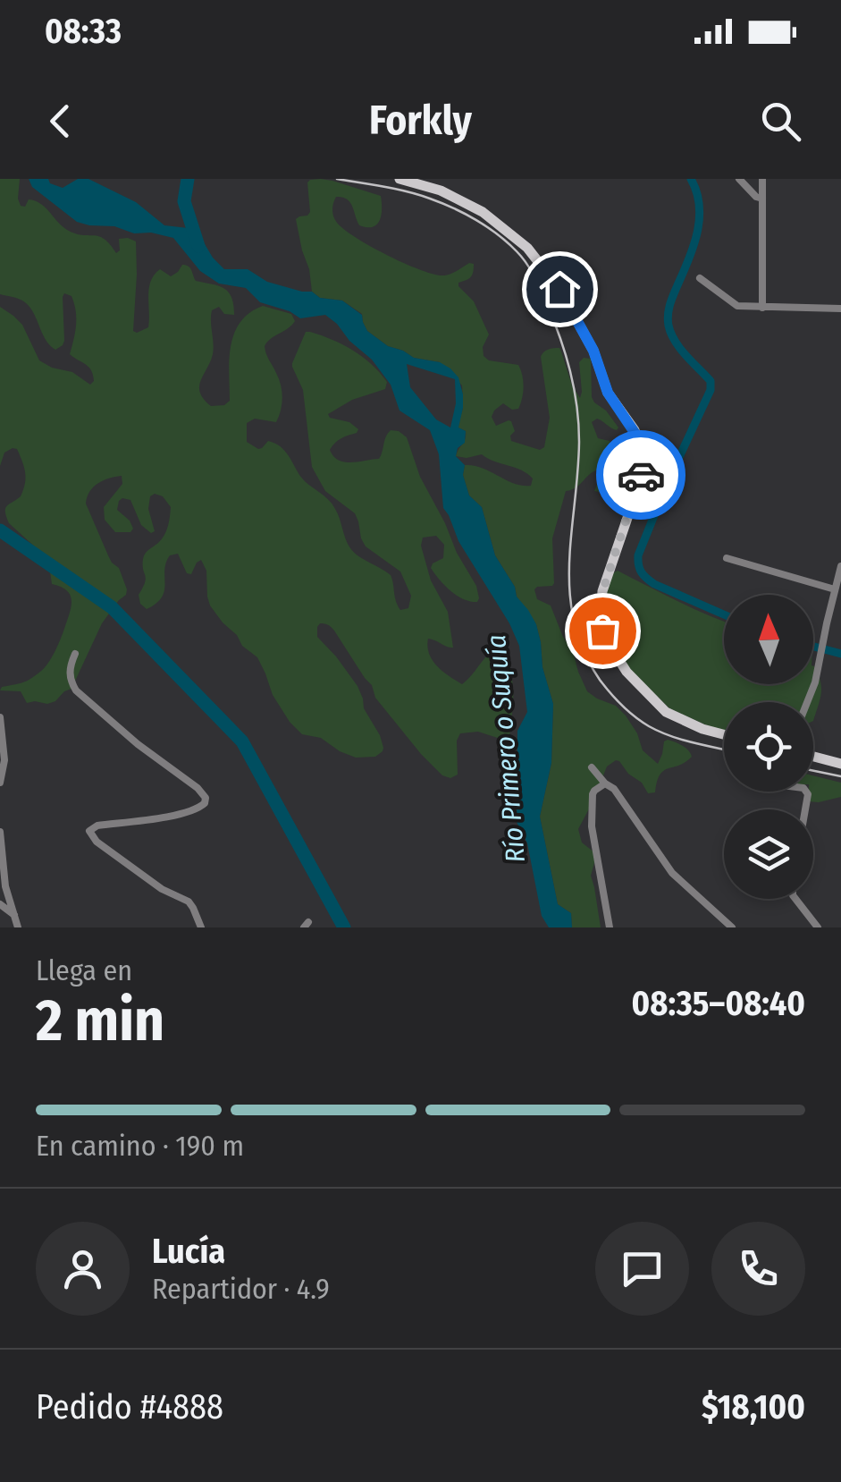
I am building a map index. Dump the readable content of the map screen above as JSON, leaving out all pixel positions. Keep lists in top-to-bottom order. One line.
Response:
{"water":["Río Primero o Suquía"],"north":"top","page":{"status":"08:33","header":"Forkly","heading":["2 min","Llega en","08:35–08:40"],"panel":["Lucía","Repartidor · 4.9","Pedido #4888","$18,100"],"bar":"En camino · 190 m"}}
